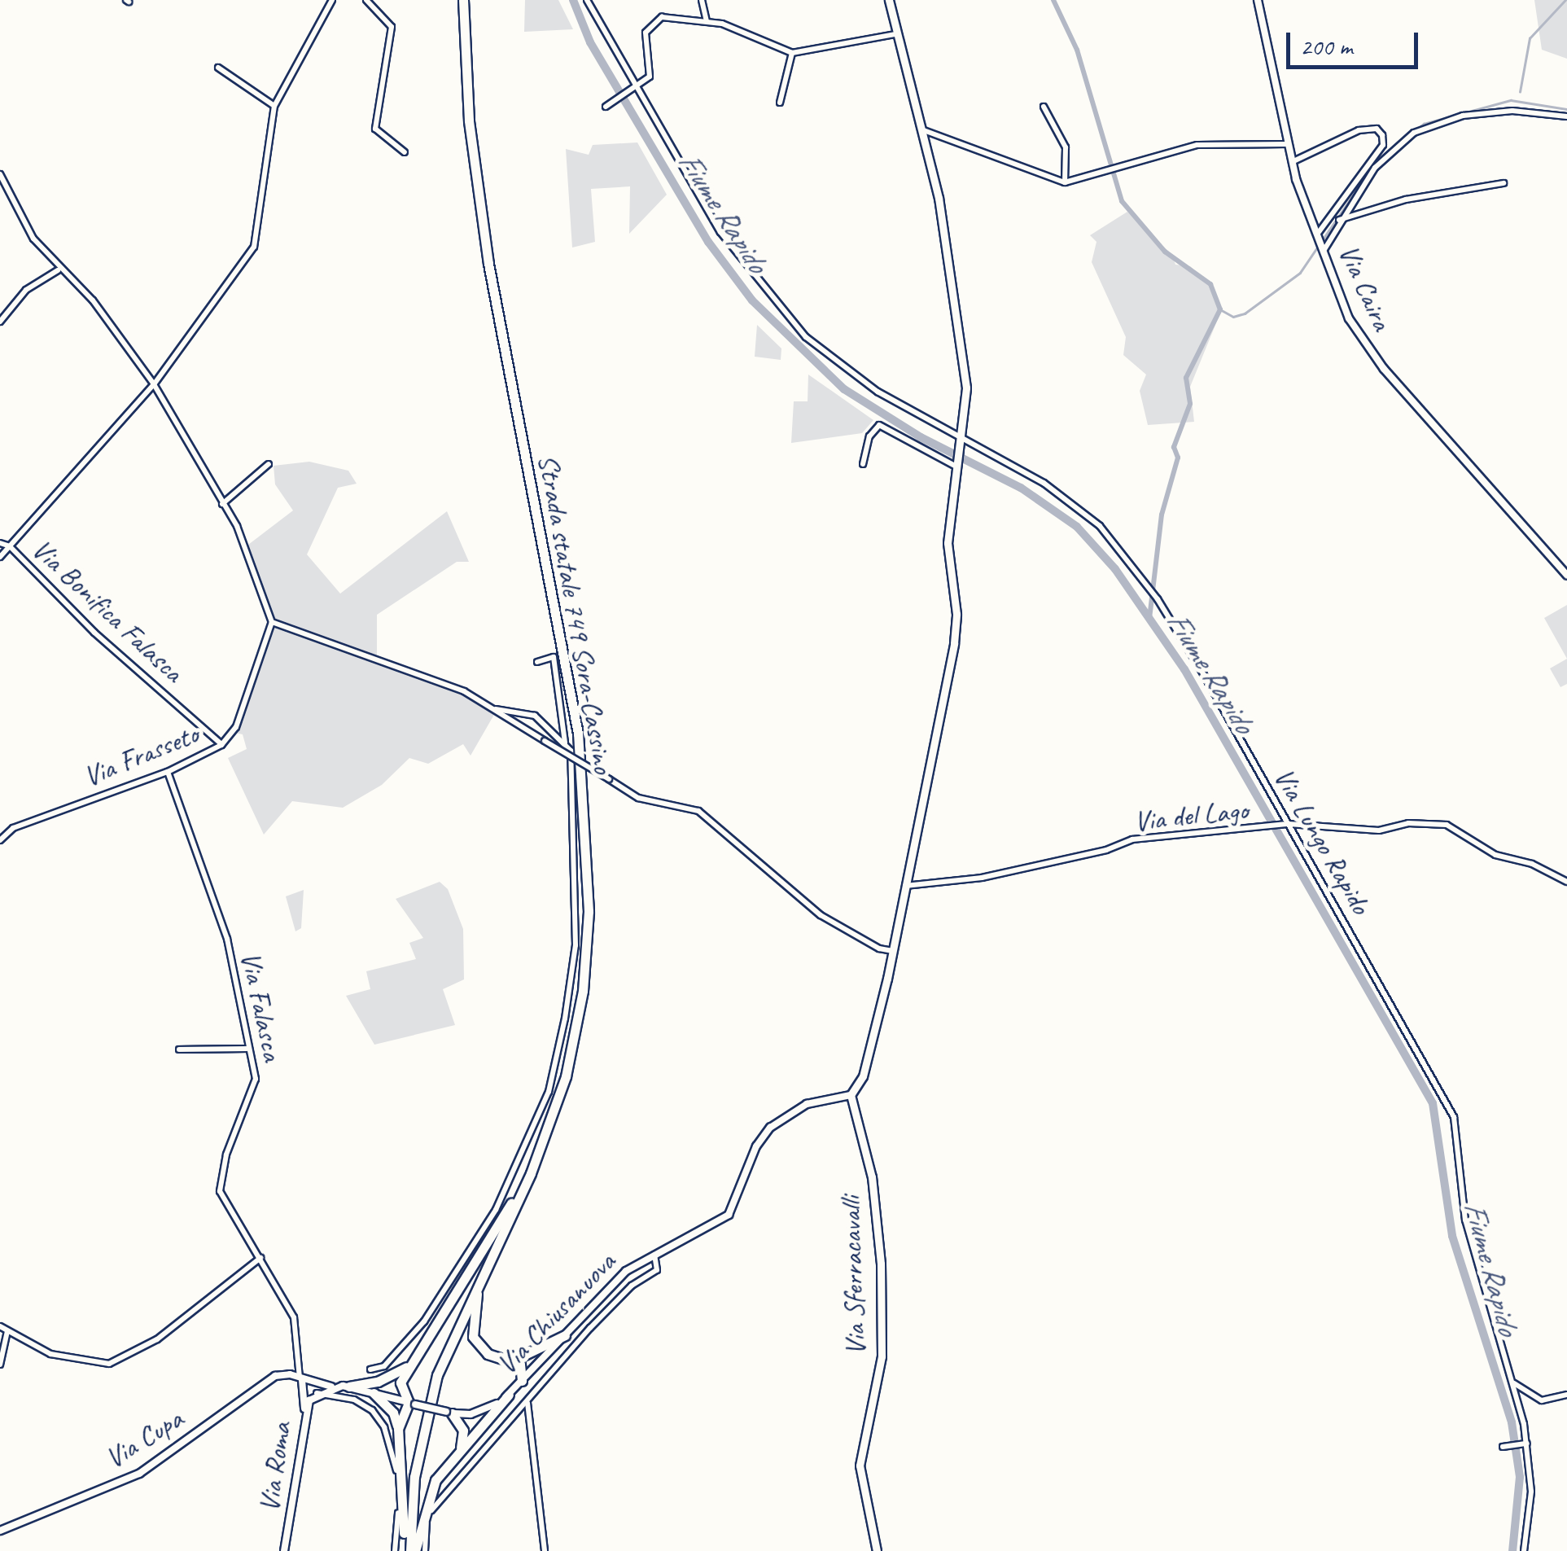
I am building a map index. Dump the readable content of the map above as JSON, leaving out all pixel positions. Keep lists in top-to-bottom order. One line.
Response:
{"streets":{"highway":["Strada statale 749 Sora-Cassino"],"main road":["Via Sferracavalli"],"street":["Via Caira","Via Bonifica Falasca","Via Frasseto","Via del Lago","Via Lungo Rapido","Via Falasca","Via Chiusanuova","Via Cupa","Via Roma"]},"crossings":[["Via Bonifica Falasca","Via Frasseto"],["Via Frasseto","Via Falasca"],["Via del Lago","Via Lungo Rapido"],["Via Falasca","Via Cupa"],["Via Sferracavalli","Via Chiusanuova"]],"water":["Fiume Rapido"],"scale_bar":"200 m"}
